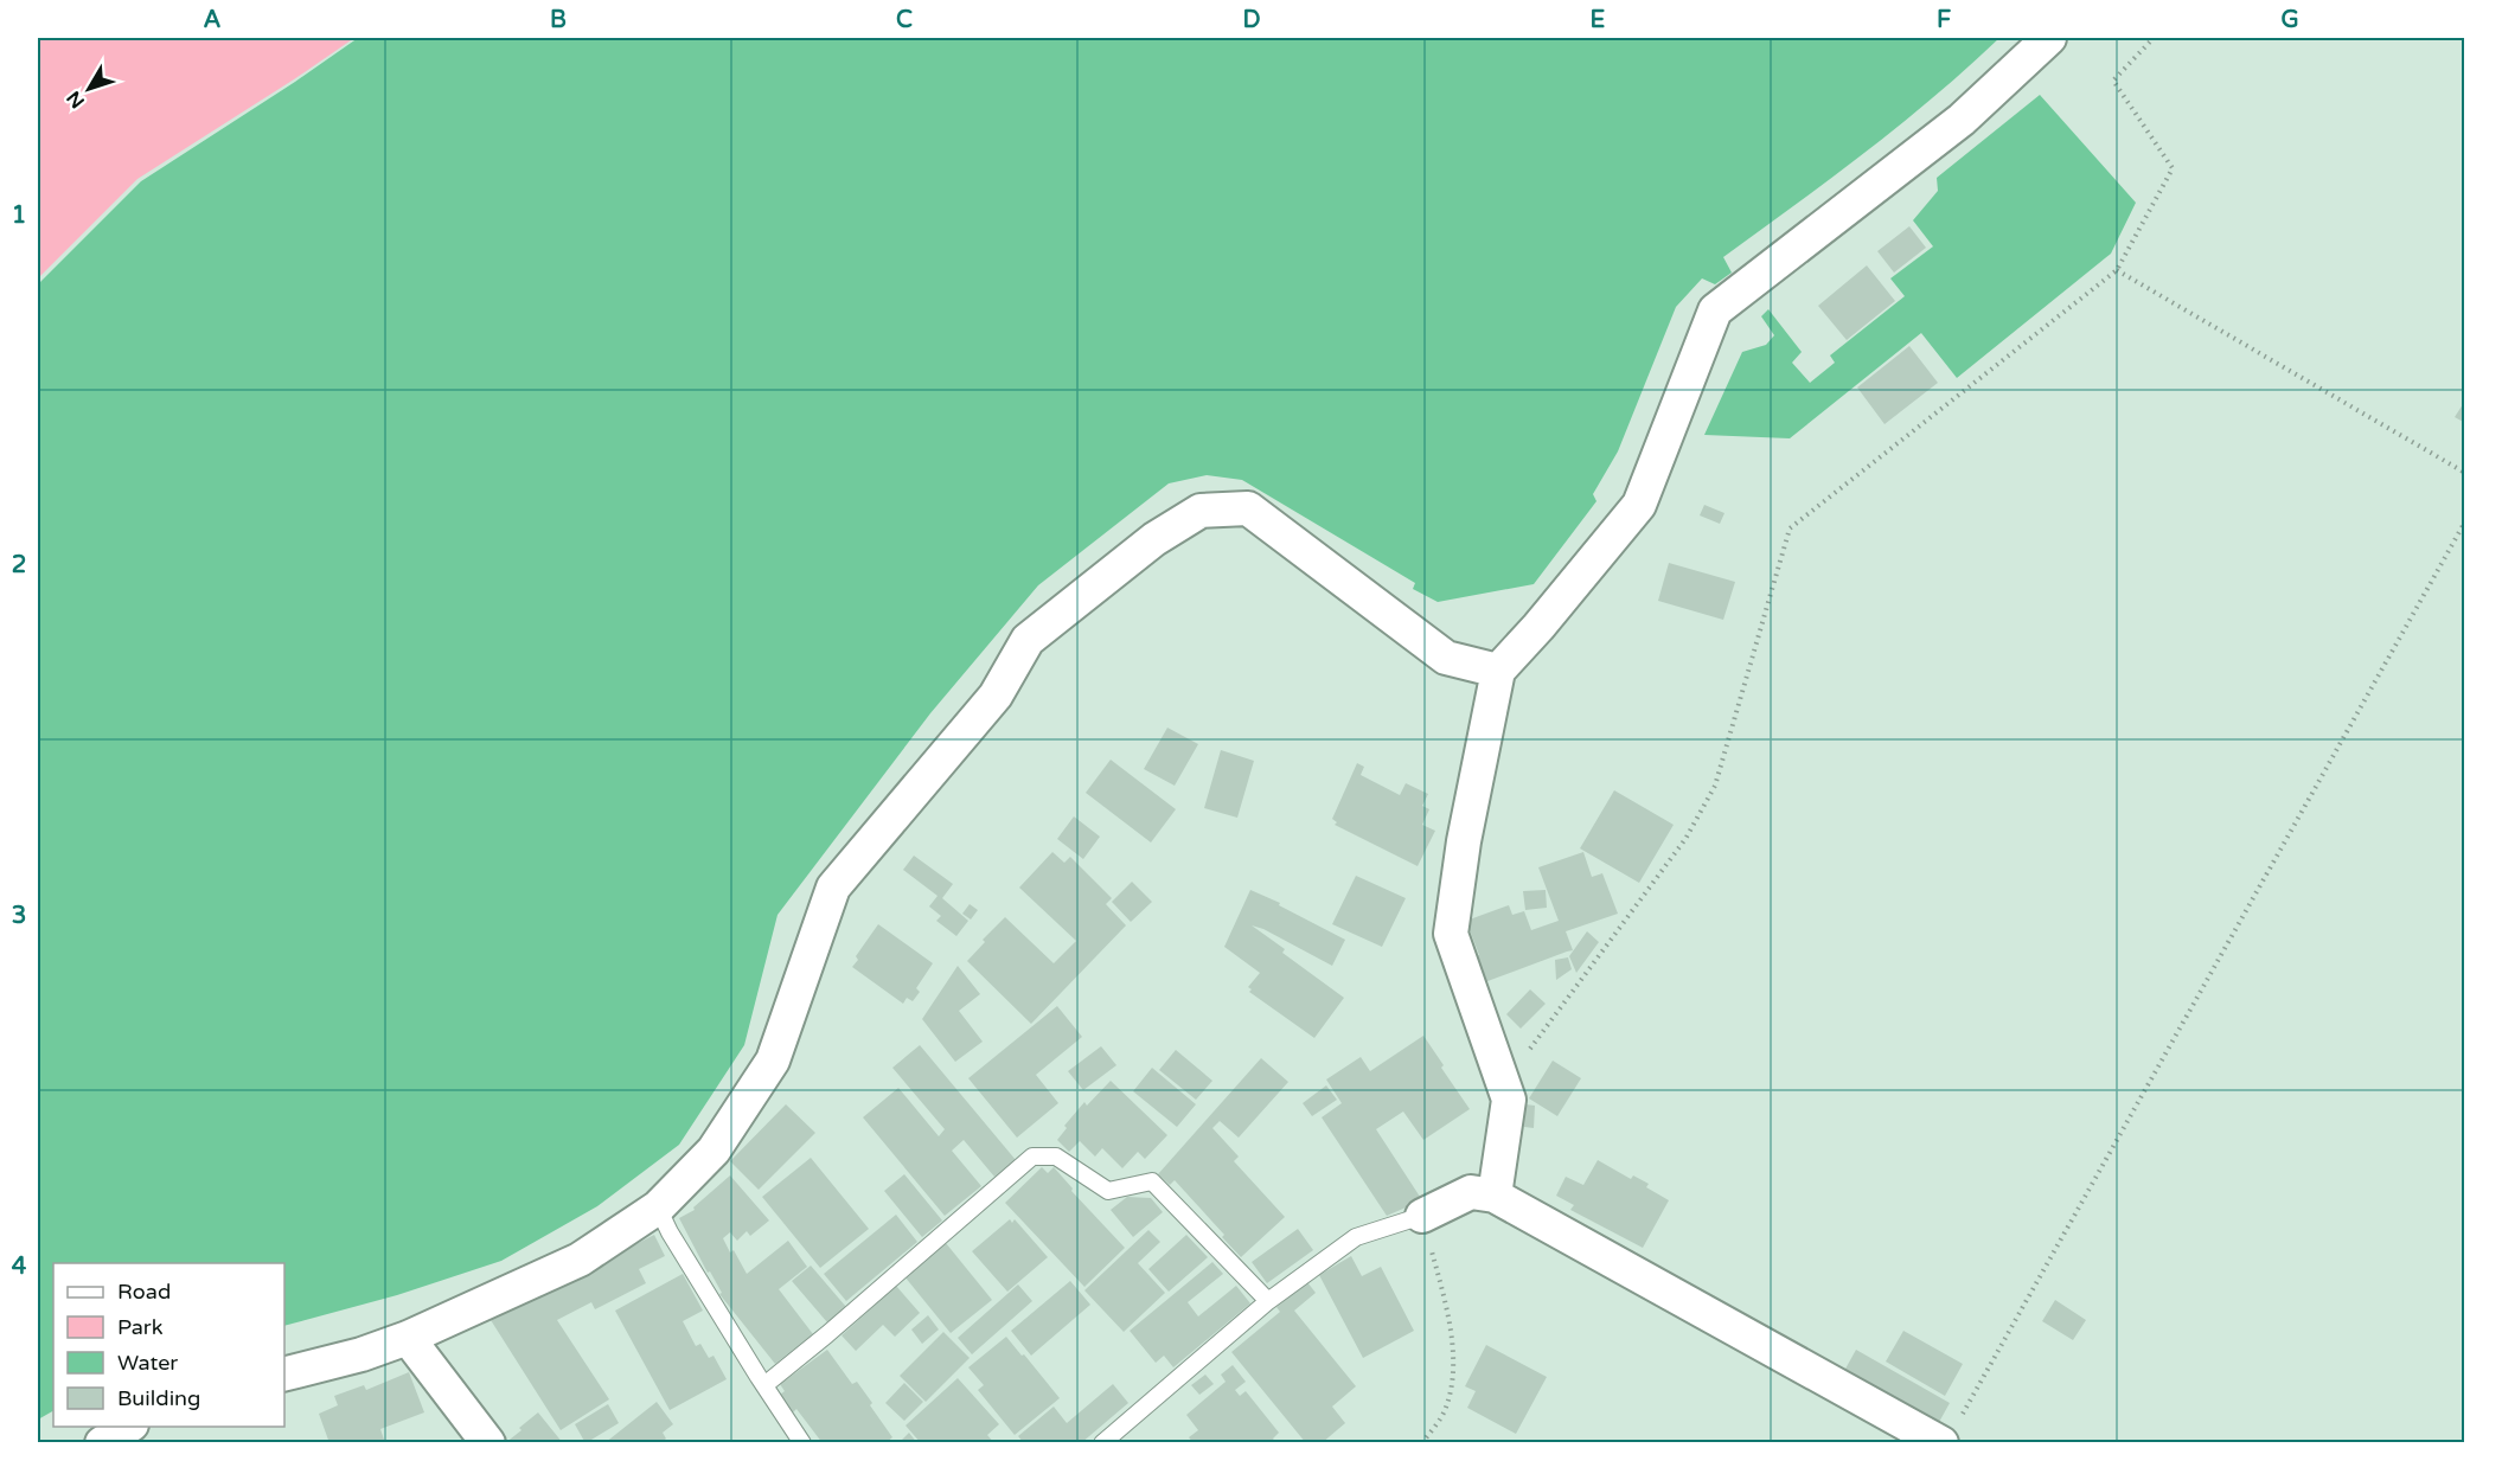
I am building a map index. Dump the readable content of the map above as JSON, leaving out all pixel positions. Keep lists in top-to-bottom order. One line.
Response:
{"legend":["Road","Park","Water","Building"],"north":"bottom left","grid":{"columns":["A","B","C","D","E","F","G"],"rows":["1","2","3","4"]}}
